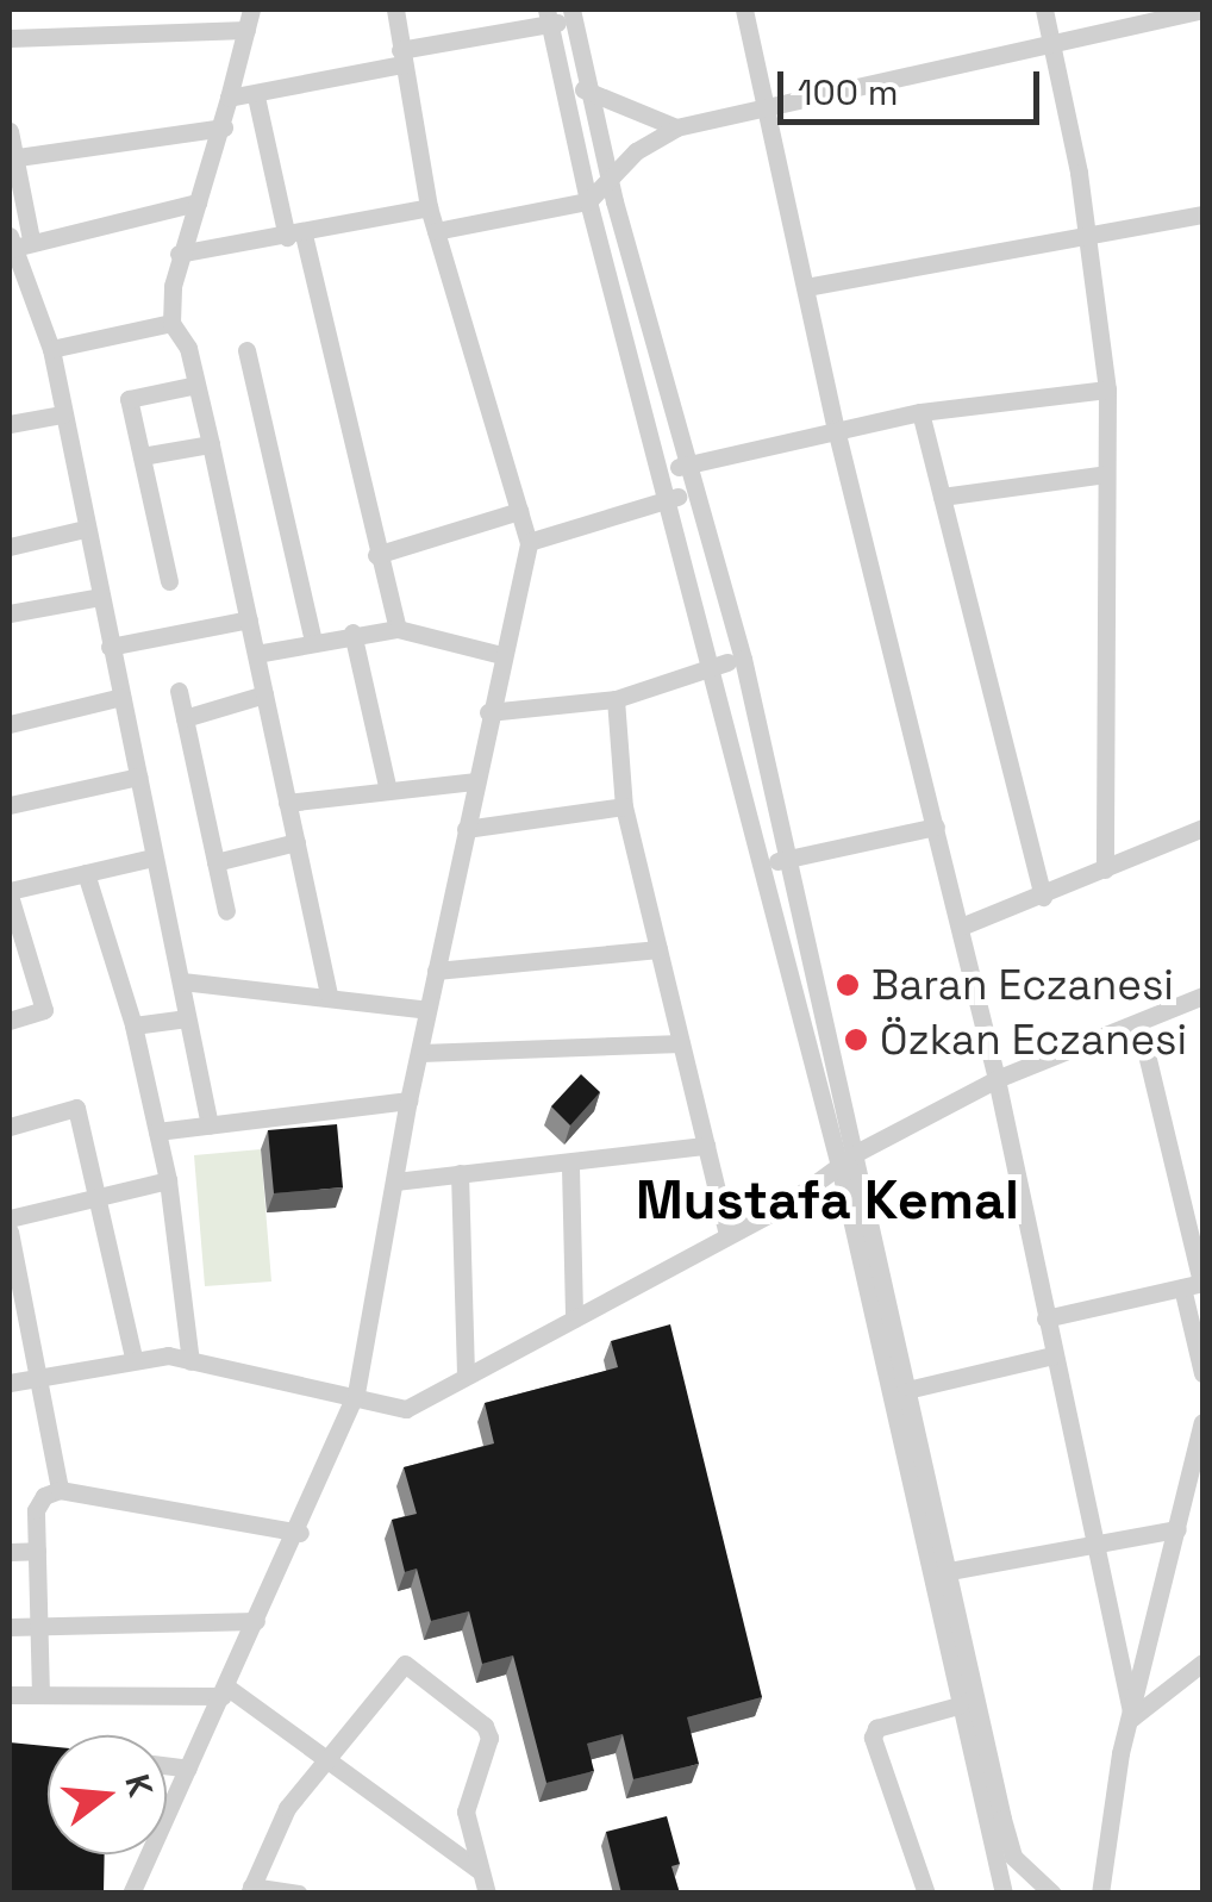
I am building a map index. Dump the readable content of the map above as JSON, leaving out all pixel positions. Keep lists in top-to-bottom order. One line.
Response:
{"districts":["Mustafa Kemal"],"places":["Baran Eczanesi","Özkan Eczanesi"],"scale_bar":"100 m","north":"right"}
